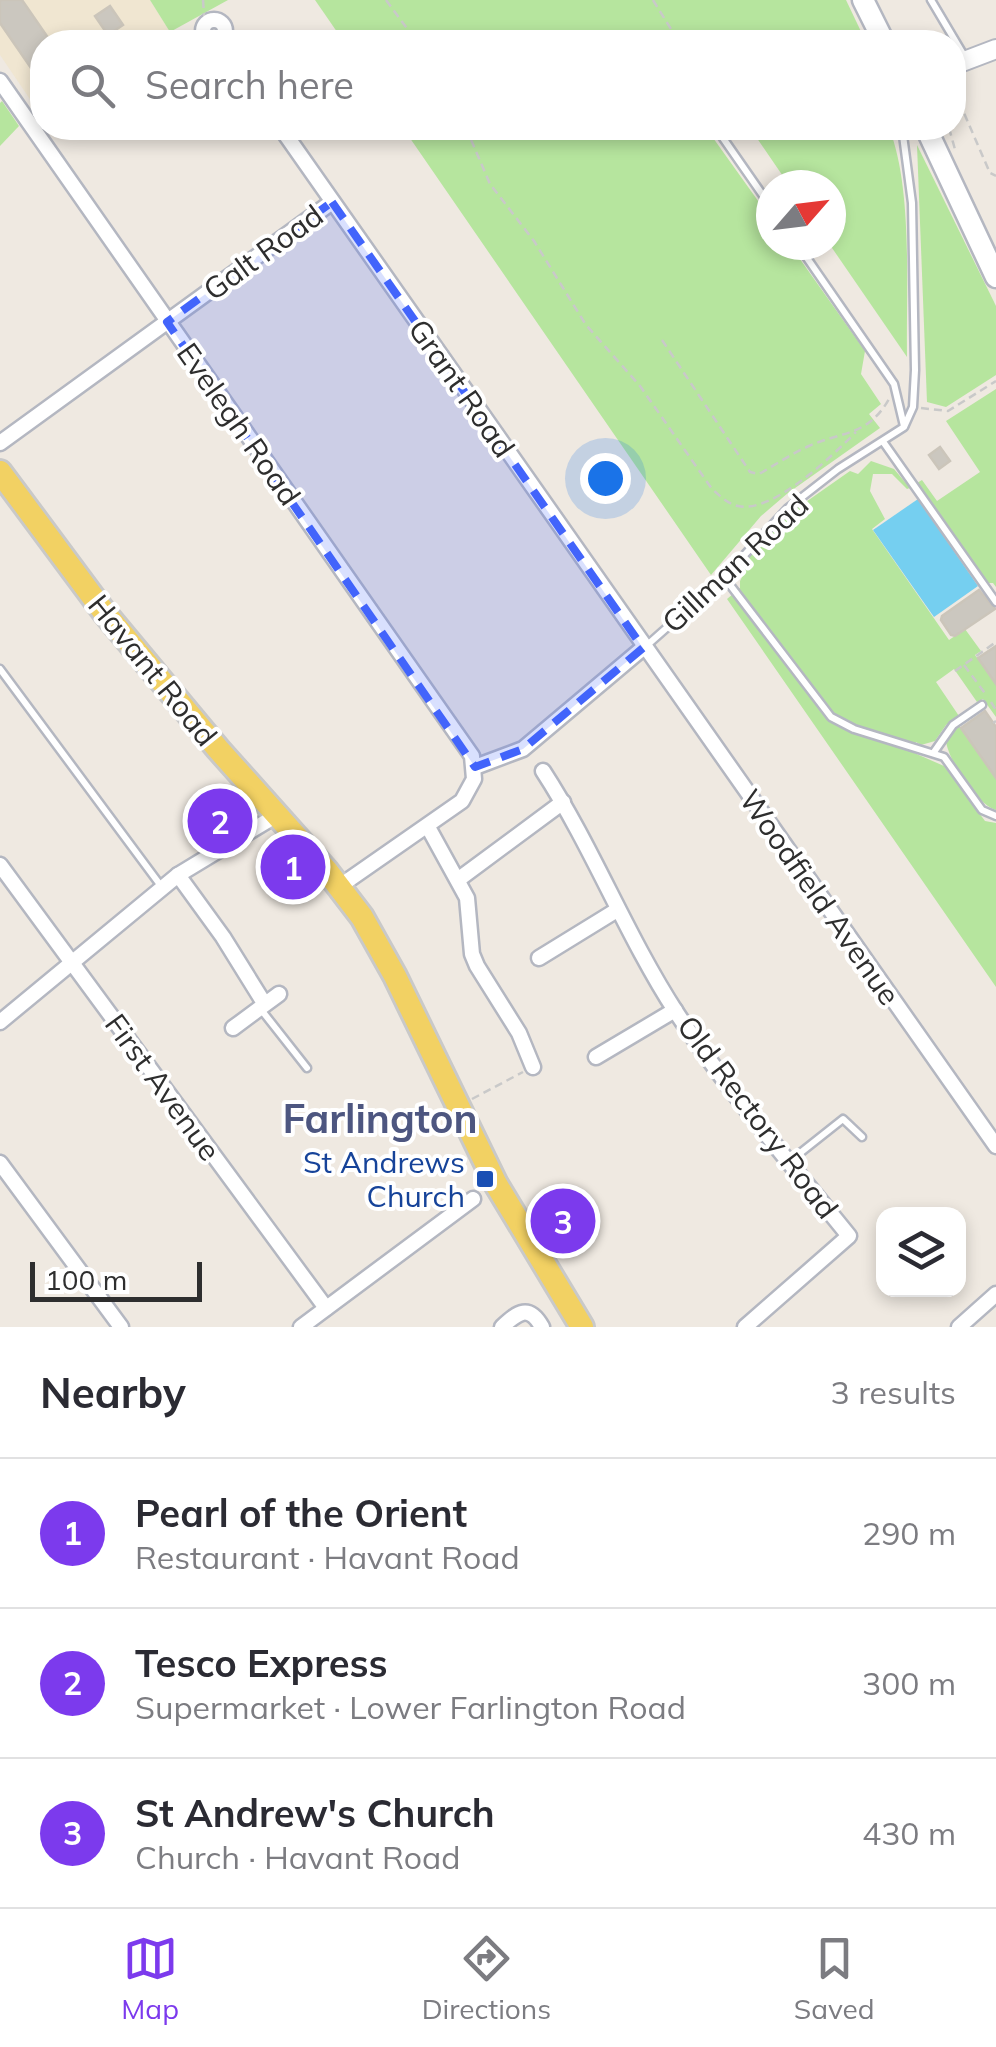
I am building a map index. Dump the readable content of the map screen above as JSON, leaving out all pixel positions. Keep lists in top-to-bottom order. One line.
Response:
{"streets":{"main road":["Havant Road"],"street":["Galt Road","Grant Road","Evelegh Road","Gillman Road","Woodfield Avenue","First Avenue","Old Rectory Road"]},"crossings":[["Galt Road","Grant Road"],["Galt Road","Evelegh Road"],["Grant Road","Gillman Road"],["Grant Road","Woodfield Avenue"],["Evelegh Road","Gillman Road"],["Gillman Road","Woodfield Avenue"]],"districts":["Farlington"],"places":{"transit":["St Andrews Church"]},"scale_bar":"100 m","north":"top right","page":{"search":"Search here","pins":["2","1","3"],"scale":"100 m","heading":["Nearby","3 results"],"list":[{"mark":"1","name":"Pearl of the Orient","note":"Restaurant · Havant Road","value":"290 m"},{"mark":"2","name":"Tesco Express","note":"Supermarket · Lower Farlington Road","value":"300 m"},{"mark":"3","name":"St Andrew's Church","note":"Church · Havant Road","value":"430 m"}],"nav":["Map","Directions","Saved"]}}
